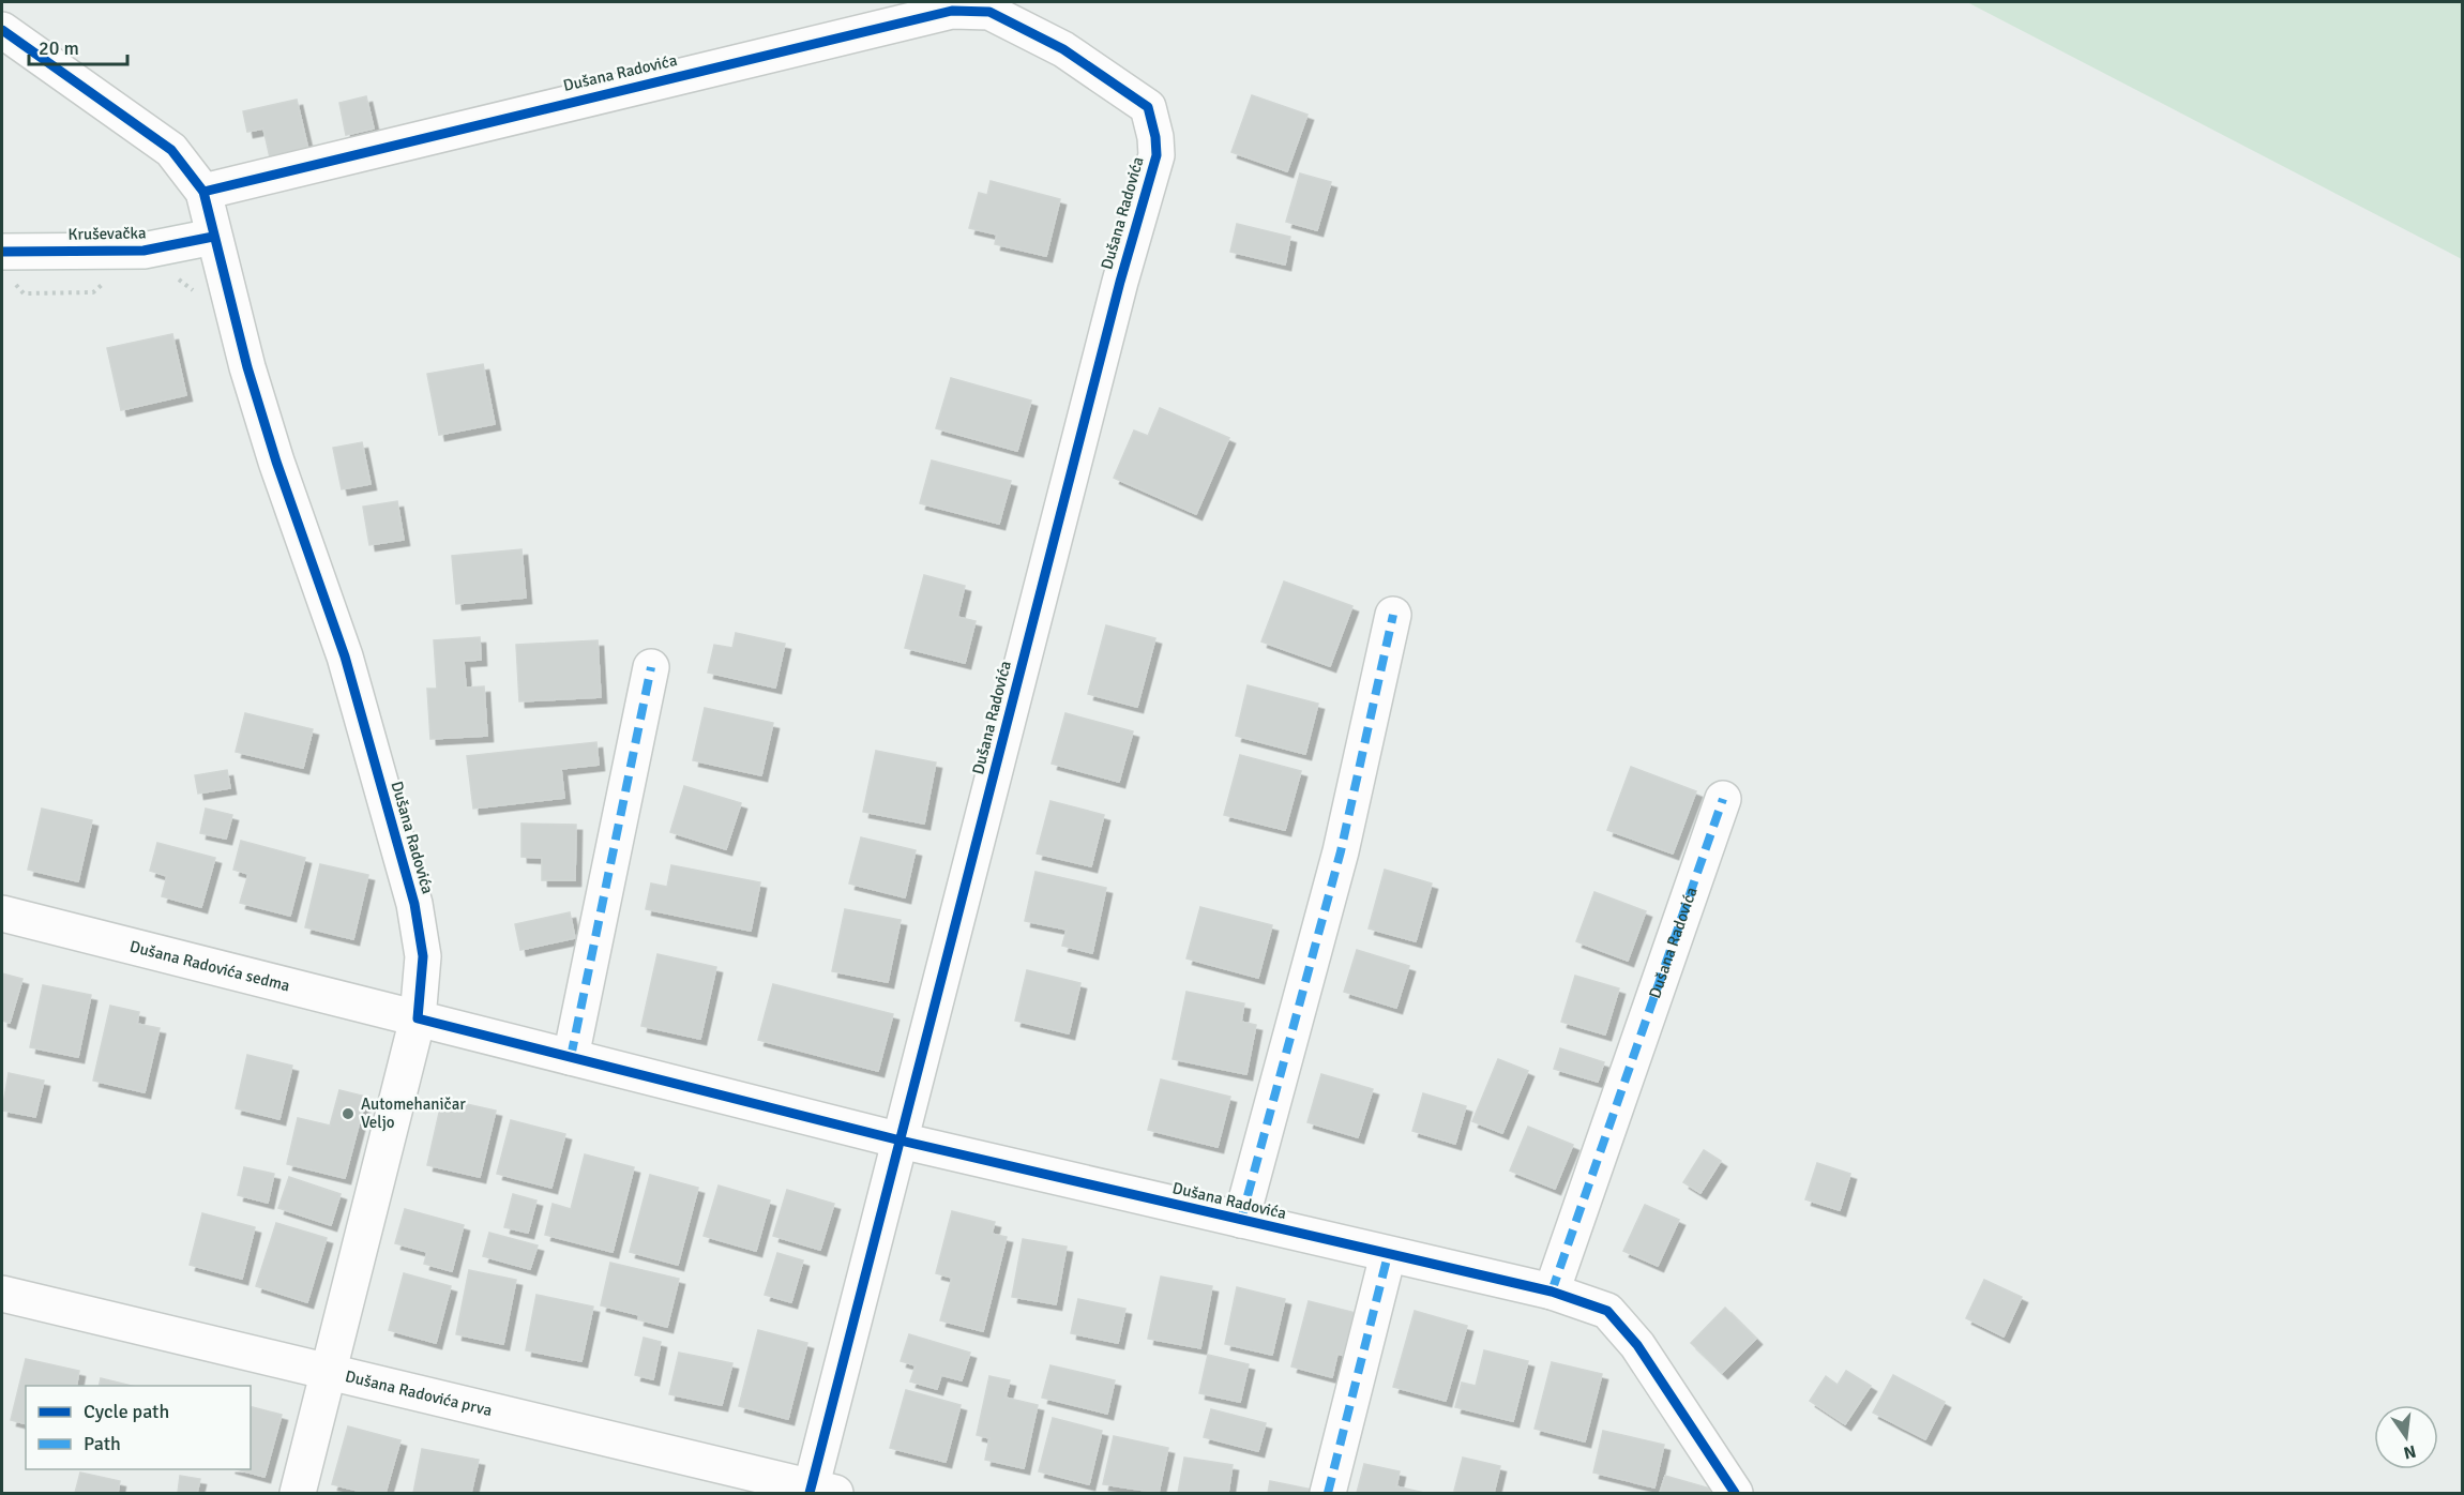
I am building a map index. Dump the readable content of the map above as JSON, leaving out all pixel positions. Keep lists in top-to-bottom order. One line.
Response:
{"streets":{"street":["Dušana Radovića","Kruševačka","Dušana Radovića sedma","Dušana Radovića prva"]},"crossings":[["Dušana Radovića","Kruševačka"],["Dušana Radovića","Dušana Radovića sedma"]],"places":["Automehaničar Veljo"],"legend":["Cycle path","Path"],"scale_bar":"20 m","north":"bottom"}
